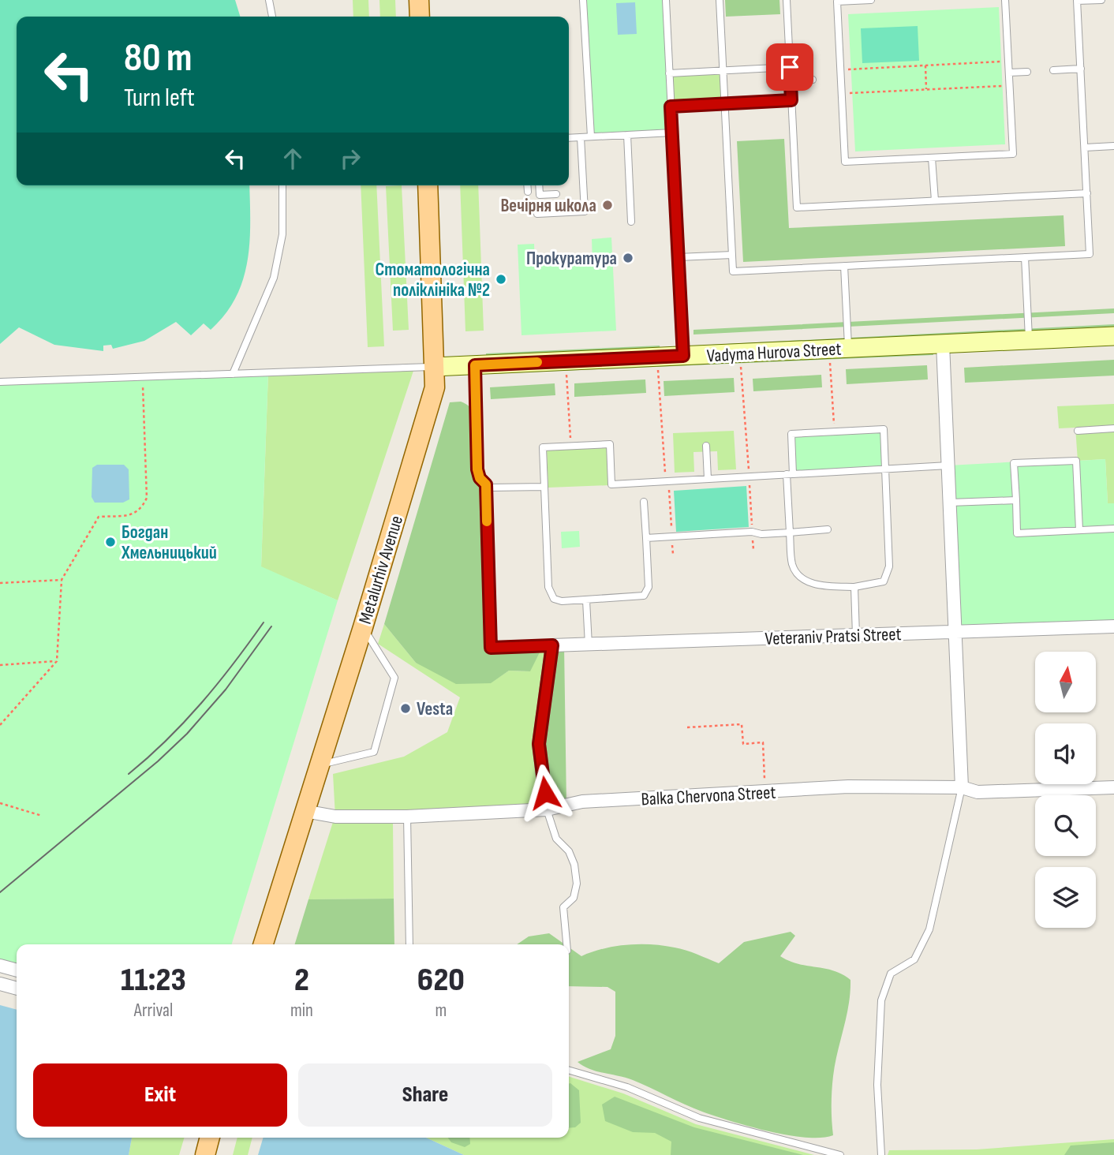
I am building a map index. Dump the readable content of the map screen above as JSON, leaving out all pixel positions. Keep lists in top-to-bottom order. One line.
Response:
{"streets":{"main road":["Metalurhiv Avenue"],"street":["Vadyma Hurova Street","Veteraniv Pratsi Street","Balka Chervona Street"]},"crossings":[["Vadyma Hurova Street","Metalurhiv Avenue"],["Metalurhiv Avenue","Balka Chervona Street"]],"places":["Вечірня школа","Прокуратура","Стоматологічна поліклініка №2","Богдан Хмельницький","Vesta"],"north":"top","page":{"turn":["80 m","Turn left"],"eta":["11:23","Arrival","2","min","620","m"],"buttons":["Exit","Share"]}}
